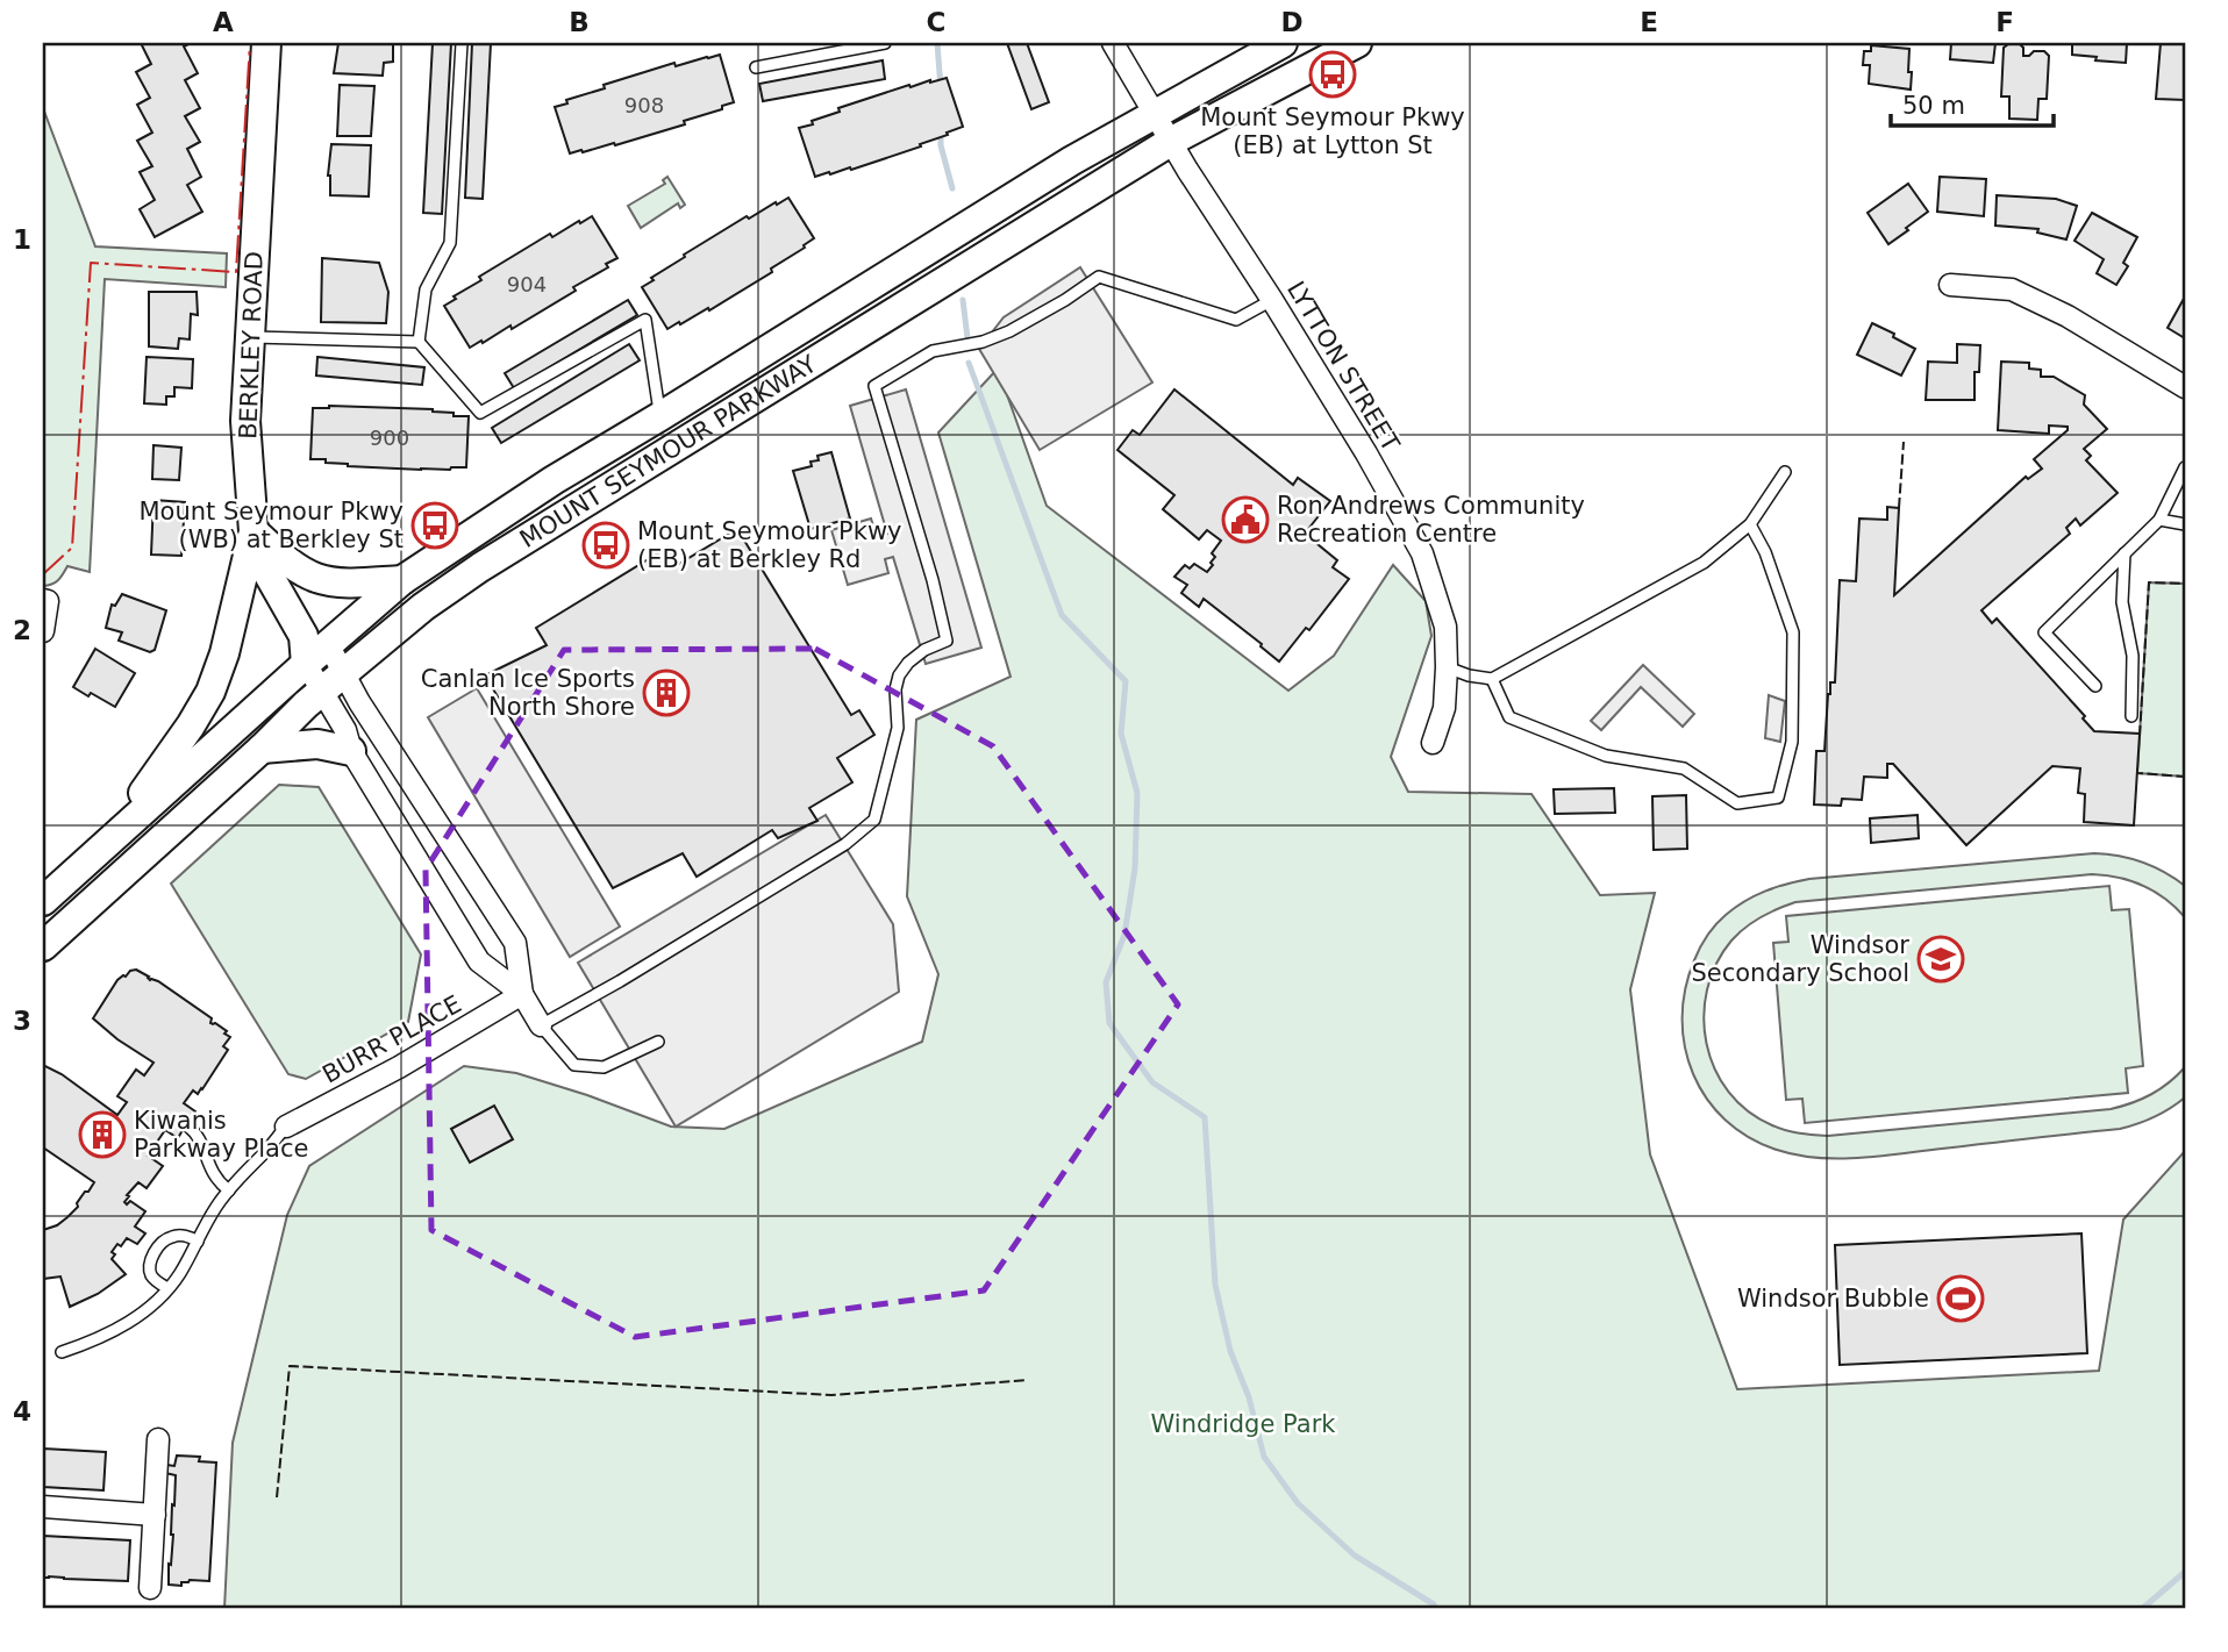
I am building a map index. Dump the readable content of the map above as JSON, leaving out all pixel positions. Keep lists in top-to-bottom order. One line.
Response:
{"streets":{"main road":["BERKLEY ROAD","MOUNT SEYMOUR PARKWAY"],"street":["LYTTON STREET","BURR PLACE"]},"crossings":[["BERKLEY ROAD","MOUNT SEYMOUR PARKWAY"],["BERKLEY ROAD","BURR PLACE"],["LYTTON STREET","MOUNT SEYMOUR PARKWAY"]],"parks":["Windridge Park"],"places":{"bus stop":["Mount Seymour Pkwy (EB) at Lytton St","Mount Seymour Pkwy (WB) at Berkley St","Mount Seymour Pkwy (EB) at Berkley Rd"],"public building":["Ron Andrews Community Recreation Centre"],"building":["Canlan Ice Sports North Shore","Kiwanis Parkway Place"],"school or university":["Windsor Secondary School"],"sports":["Windsor Bubble"]},"house_numbers":["908","904","900"],"scale_bar":"50 m","grid":{"columns":["A","B","C","D","E","F"],"rows":["1","2","3","4"]}}
